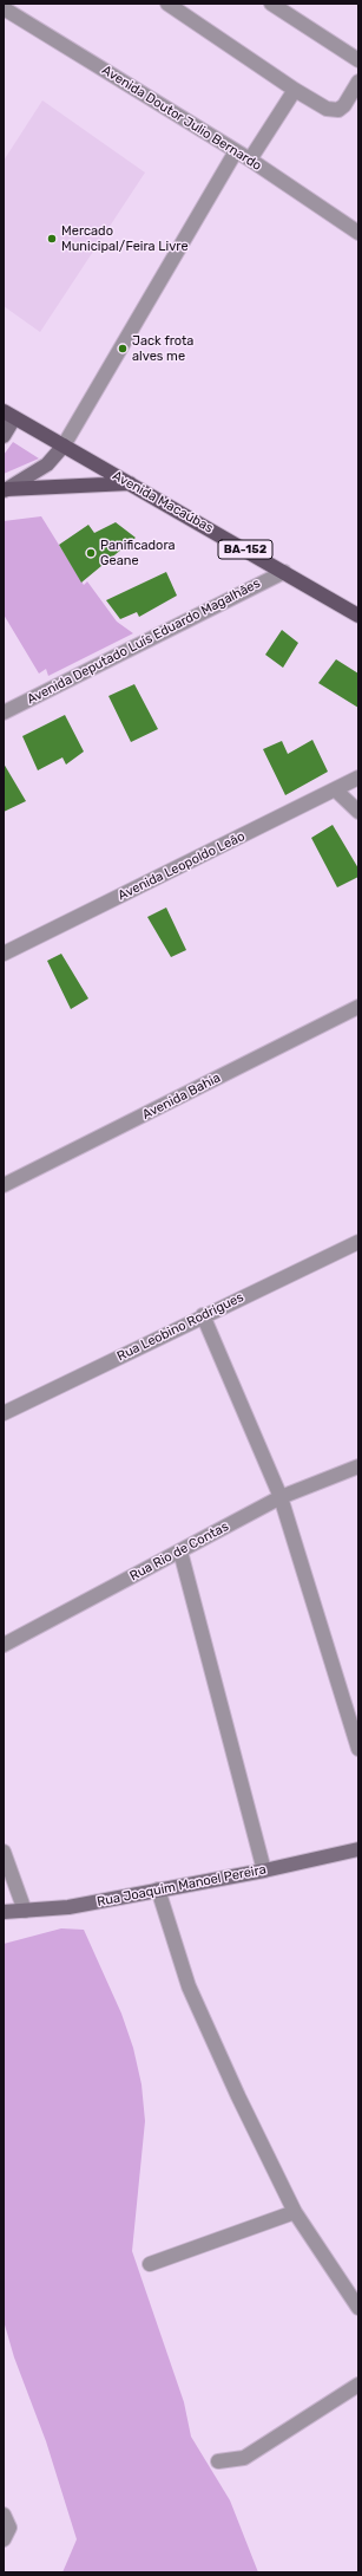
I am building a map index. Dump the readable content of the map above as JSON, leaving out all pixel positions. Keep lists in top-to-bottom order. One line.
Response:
{"streets":{"main road":["Avenida Macaúbas","BA-152"],"street":["Avenida Doutor Julio Bernardo","Avenida Deputado Luís Eduardo Magalhães","Avenida Leopoldo Leão","Avenida Bahia","Rua Leobino Rodrigues","Rua Rio de Contas","Rua Joaquim Manoel Pereira"]},"crossings":[["Avenida Macaúbas","BA-152"],["Avenida Macaúbas","Avenida Deputado Luís Eduardo Magalhães"]],"places":["Mercado Municipal/Feira Livre","Jack frota alves me","Panificadora Geane"]}
